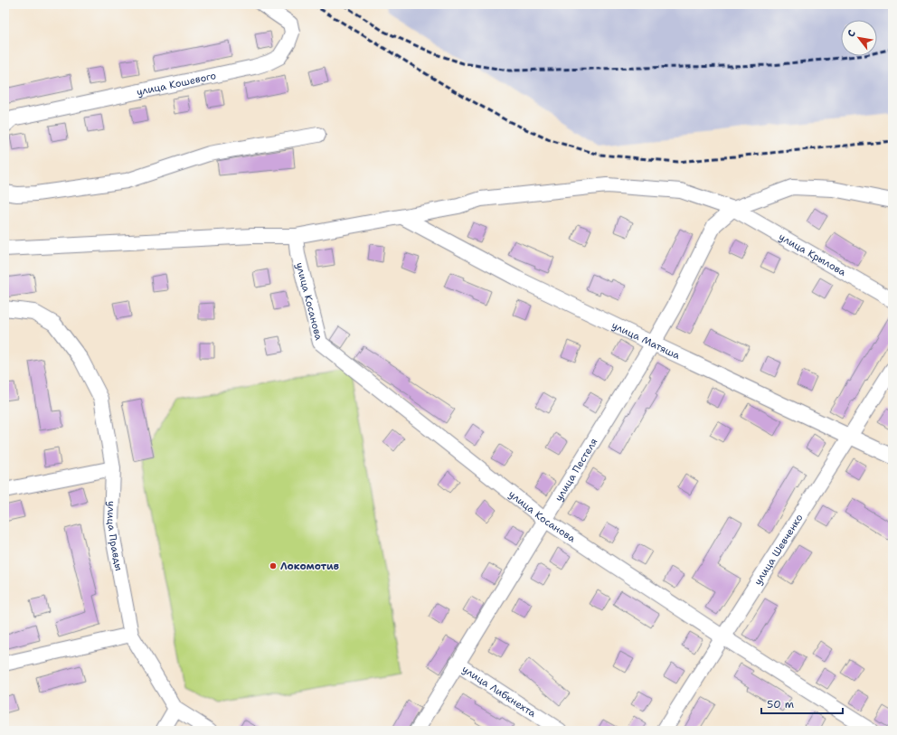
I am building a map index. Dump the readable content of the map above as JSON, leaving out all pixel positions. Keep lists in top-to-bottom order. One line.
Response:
{"streets":{"street":["улица Кошевого","улица Крылова","улица Косанова","улица Матяша","улица Пестеля","улица Правды","улица Шевченко","улица Либкнехта"]},"crossings":[["улица Крылова","улица Косанова"],["улица Крылова","улица Матяша"],["улица Крылова","улица Пестеля"],["улица Косанова","улица Пестеля"],["улица Косанова","улица Шевченко"],["улица Матяша","улица Пестеля"],["улица Матяша","улица Шевченко"],["улица Пестеля","улица Либкнехта"]],"places":["Локомотив"],"scale_bar":"50 m","north":"top left"}
